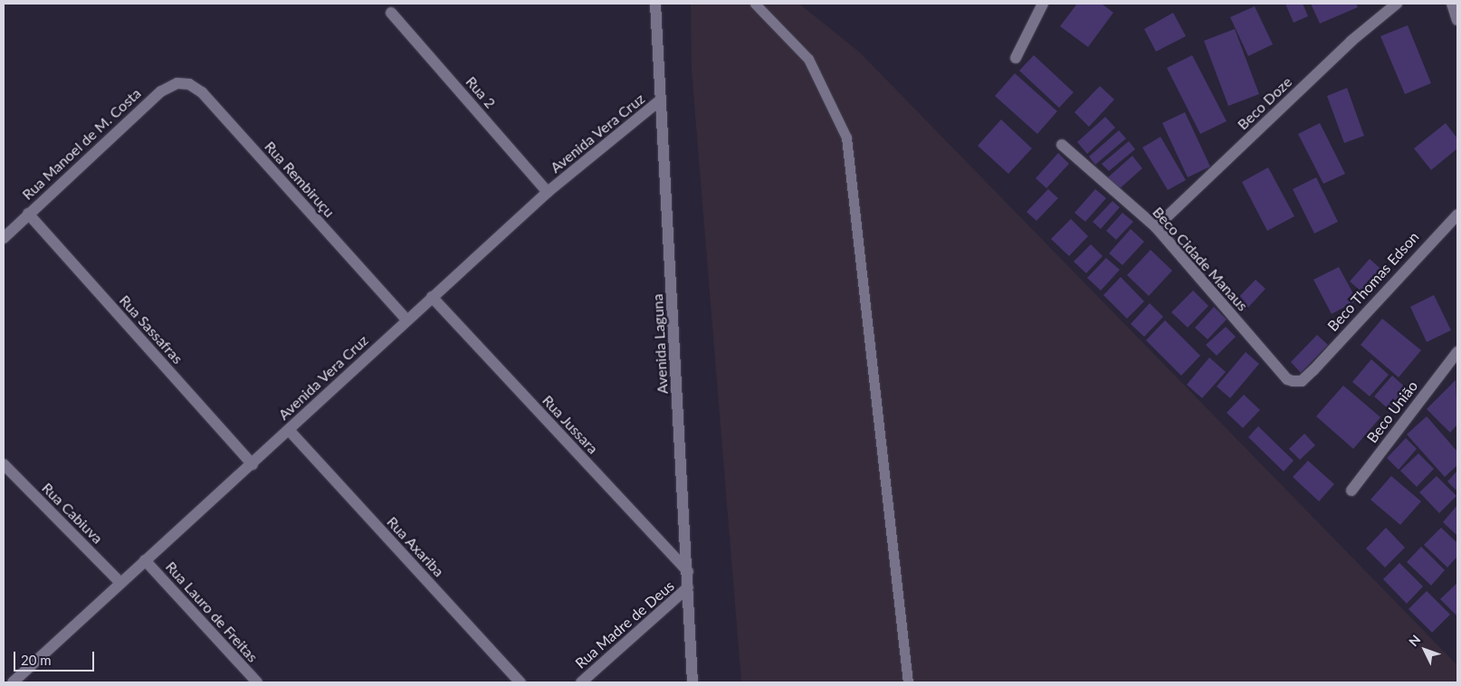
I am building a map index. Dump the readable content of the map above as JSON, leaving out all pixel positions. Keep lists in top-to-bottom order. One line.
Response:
{"streets":{"street":["Rua 2","Beco Doze","Avenida Vera Cruz","Rua Manoel de M. Costa","Rua Rembiruçu","Beco Cidade Manaus","Beco Thomas Edson","Rua Sassafras","Avenida Laguna","Beco União","Rua Jussara","Rua Cabiuva","Rua Axariba","Rua Lauro de Freitas","Rua Madre de Deus"]},"crossings":[["Rua 2","Avenida Vera Cruz"],["Beco Doze","Beco Cidade Manaus"],["Avenida Vera Cruz","Rua Rembiruçu"],["Avenida Vera Cruz","Rua Sassafras"],["Avenida Vera Cruz","Avenida Laguna"],["Avenida Vera Cruz","Rua Jussara"],["Avenida Vera Cruz","Rua Cabiuva"],["Avenida Vera Cruz","Rua Axariba"],["Avenida Vera Cruz","Rua Lauro de Freitas"],["Rua Manoel de M. Costa","Rua Rembiruçu"],["Rua Manoel de M. Costa","Rua Sassafras"],["Beco Cidade Manaus","Beco Thomas Edson"],["Avenida Laguna","Rua Jussara"],["Avenida Laguna","Rua Madre de Deus"]],"scale_bar":"20 m","north":"top left"}
